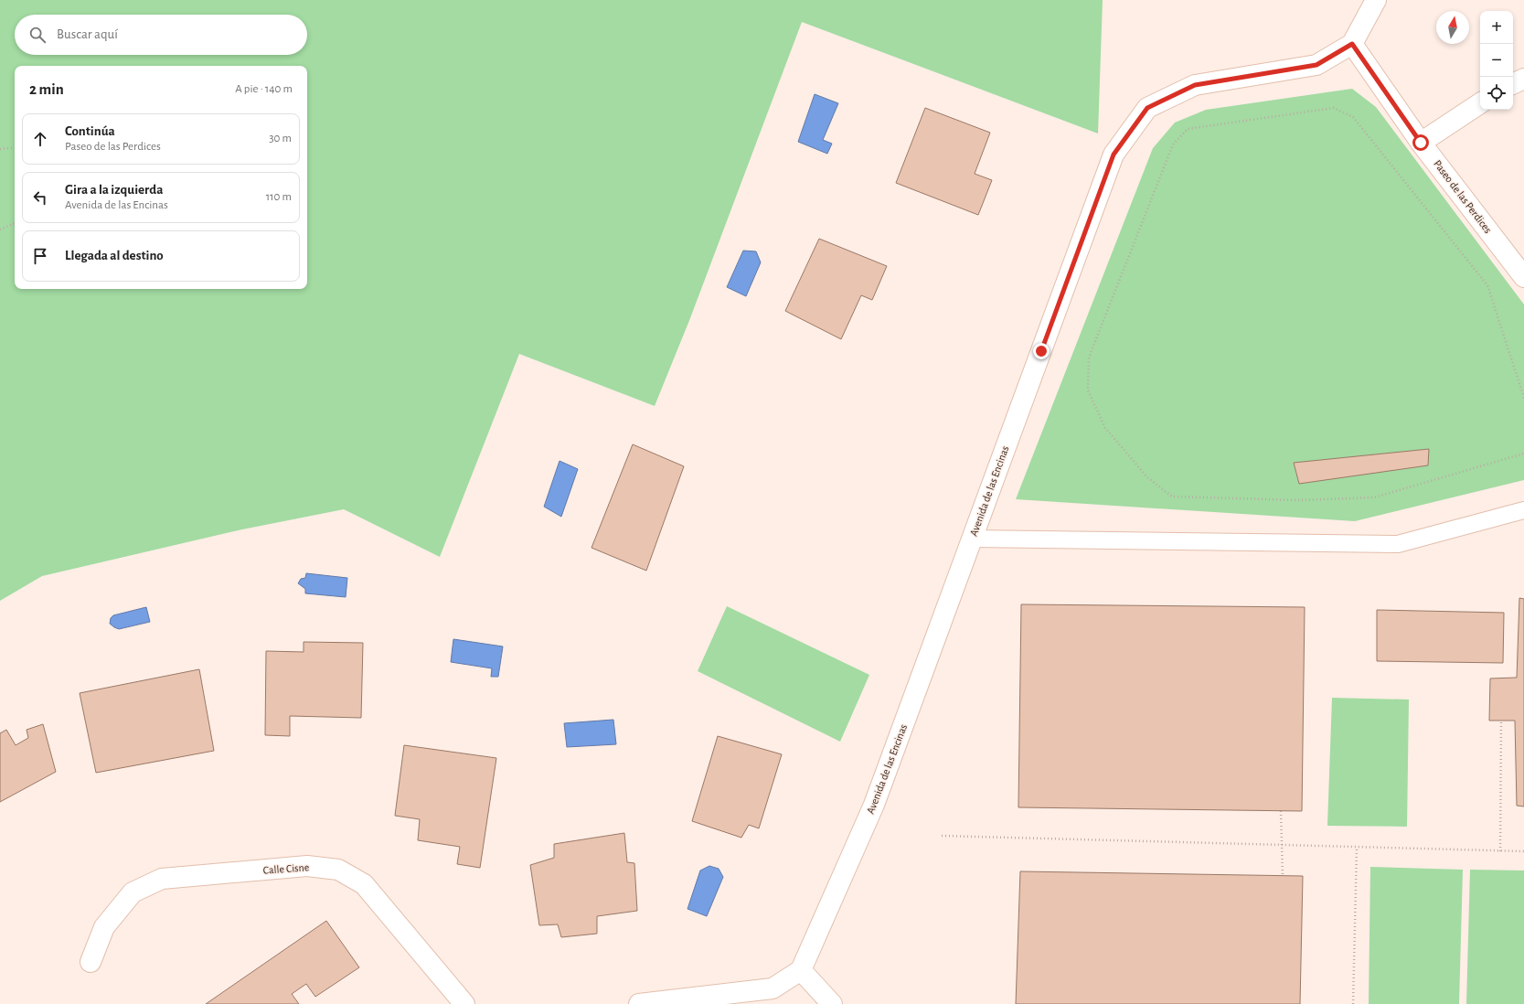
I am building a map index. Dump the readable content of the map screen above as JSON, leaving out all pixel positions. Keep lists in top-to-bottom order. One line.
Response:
{"streets":{"street":["Paseo de las Perdices","Avenida de las Encinas","Calle Cisne"]},"crossings":[["Paseo de las Perdices","Avenida de las Encinas"]],"north":"top","page":{"map_buttons":["+","−"],"search":"Buscar aquí","heading":["2 min","A pie · 140 m"],"list":[["Continúa","Paseo de las Perdices","30 m"],["Gira a la izquierda","Avenida de las Encinas","110 m"],"Llegada al destino"]}}
